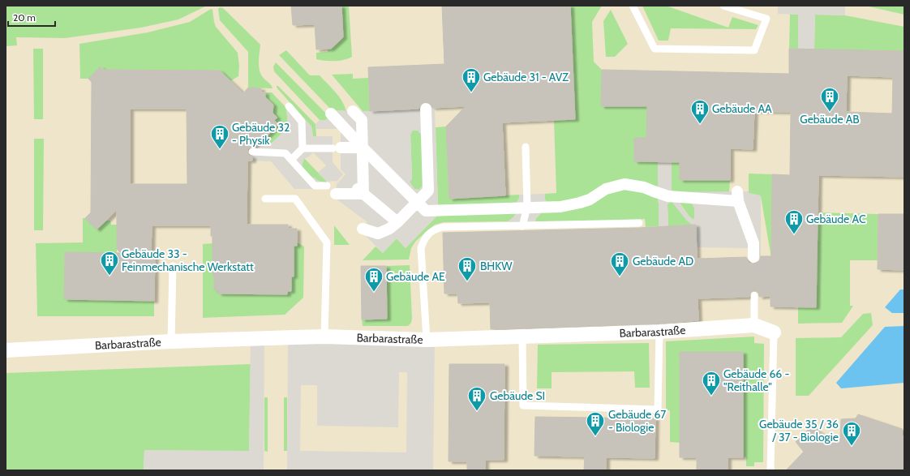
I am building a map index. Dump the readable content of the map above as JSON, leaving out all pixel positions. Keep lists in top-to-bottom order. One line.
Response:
{"streets":{"street":["Barbarastraße"]},"places":{"building":["Gebäude 31 - AVZ","Gebäude AB","Gebäude AA","Gebäude 32 - Physik","Gebäude AC","Gebäude 33 - Feinmechanische Werkstatt","Gebäude AD","BHKW","Gebäude AE","Gebäude 66 - \"Reithalle\"","Gebäude SI","Gebäude 67 - Biologie","Gebäude 35 / 36 / 37 - Biologie"]},"scale_bar":"20 m"}
